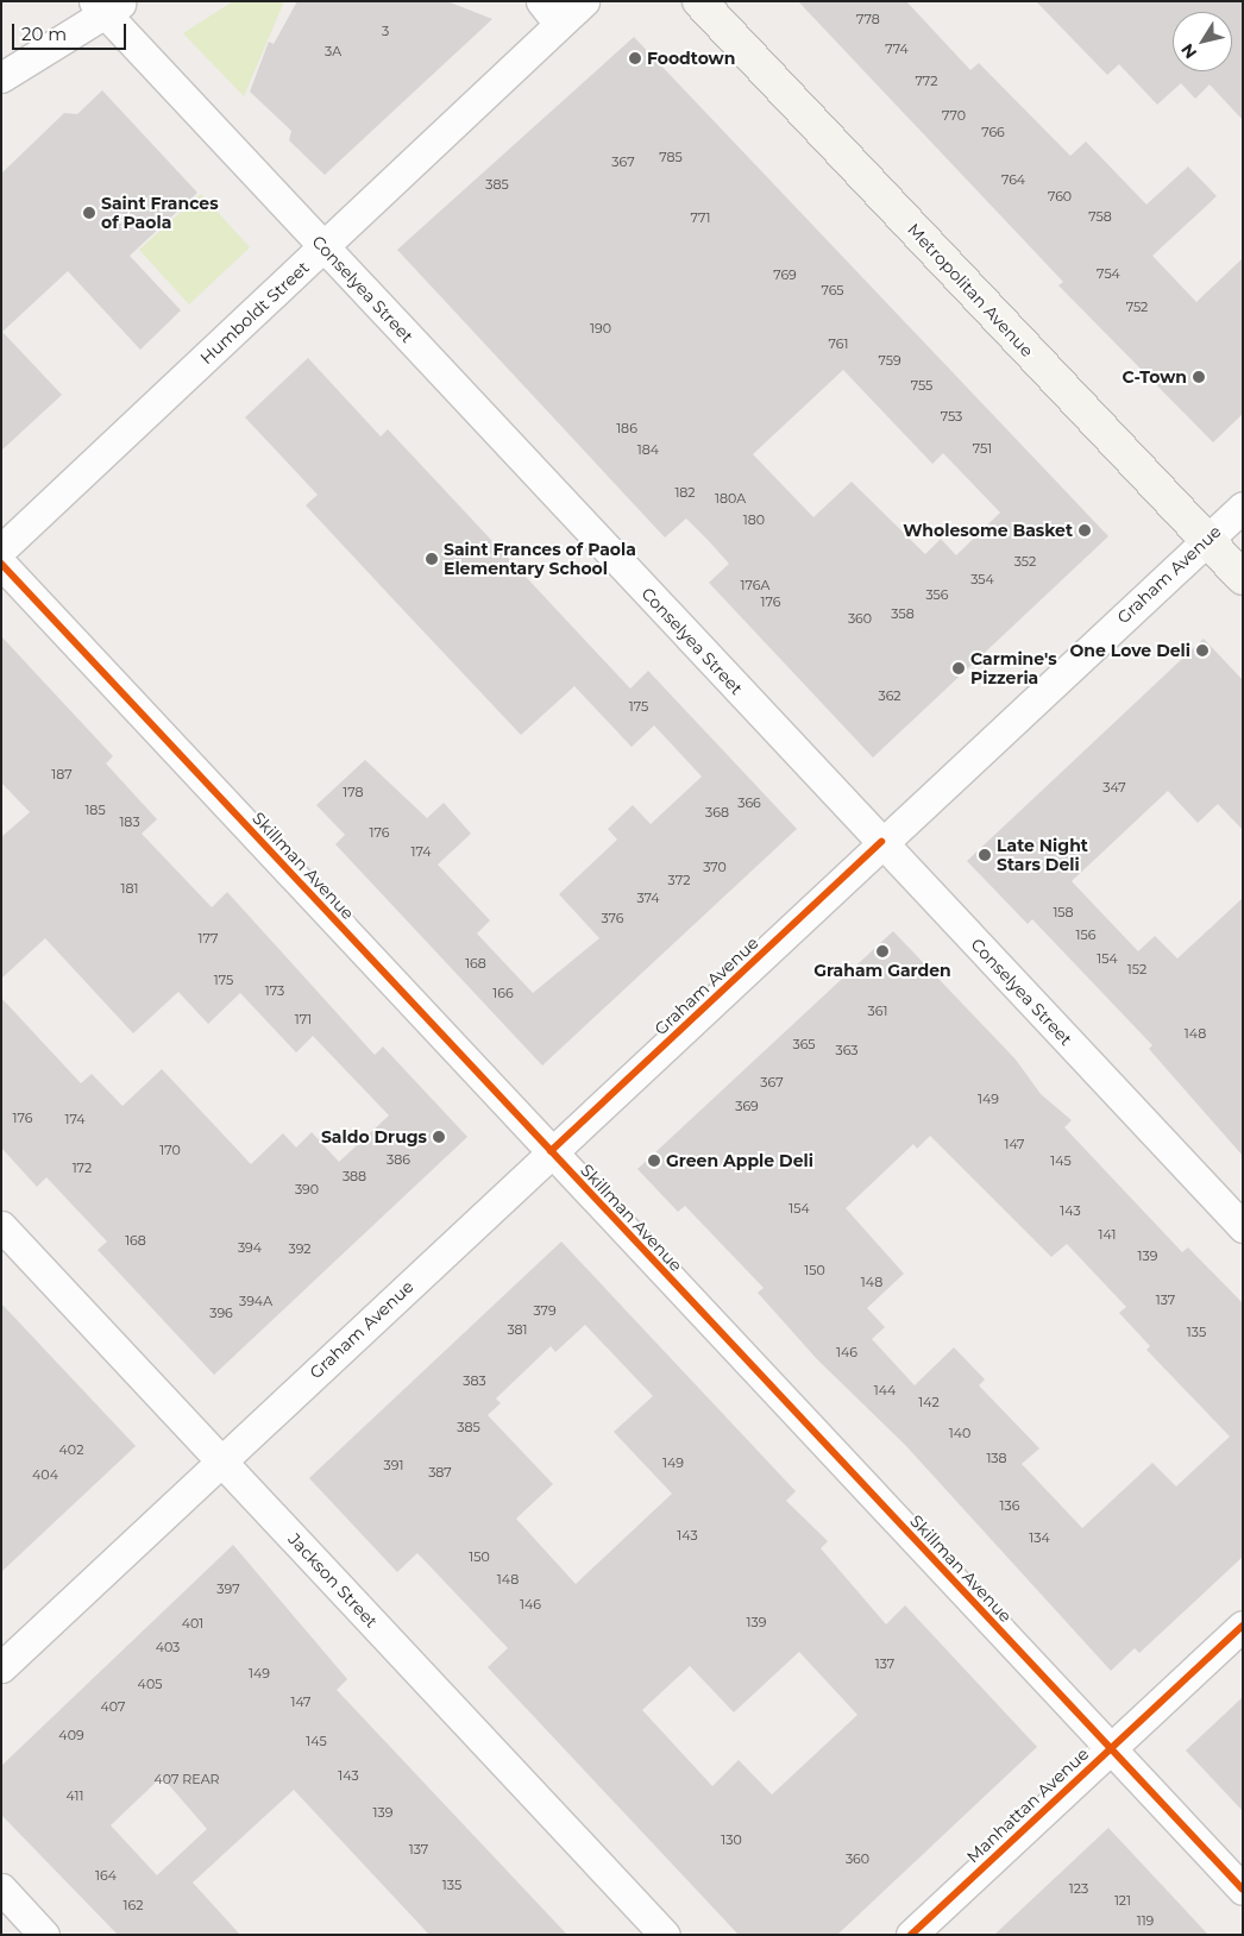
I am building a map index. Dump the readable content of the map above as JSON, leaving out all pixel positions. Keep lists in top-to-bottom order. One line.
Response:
{"streets":{"main road":["Metropolitan Avenue"],"street":["Conselyea Street","Humboldt Street","Graham Avenue","Skillman Avenue","Jackson Street","Manhattan Avenue"]},"crossings":[["Conselyea Street","Humboldt Street"],["Conselyea Street","Graham Avenue"],["Metropolitan Avenue","Graham Avenue"],["Graham Avenue","Skillman Avenue"],["Graham Avenue","Jackson Street"],["Skillman Avenue","Manhattan Avenue"]],"places":["Foodtown","Saint Frances of Paola","C-Town","Wholesome Basket","Saint Frances of Paola Elementary School","One Love Deli","Carmine's Pizzeria","Late Night Stars Deli","Graham Garden","Saldo Drugs","Green Apple Deli"],"house_numbers":["778","3","774","3A","772","770","766","785","367","764","385","760","758","771","754","769","765","752","190","761","759","755","753","186","751","184","182","180A","180","352","354","176A","356","176","358","360","362","175","187","347","178","366","185","368","183","176","174","370","372","181","374","158","376","156","177","154","168","152","175","173","166","361","171","148","365","363","367","149","369","176","174","147","170","386","145","172","388","390","154","143","141","168","394","392","139","150","148","137","394A","379","396","381","135","146","383","144","142","385","140","402","138","149","391","387","404","136","143","134","150","148","397","146","139","401","403","137","149","405","147","407","409","145","143","407 REAR","411","139","130","137","360","164","135","123","121","162","119"],"scale_bar":"20 m","north":"bottom left"}
